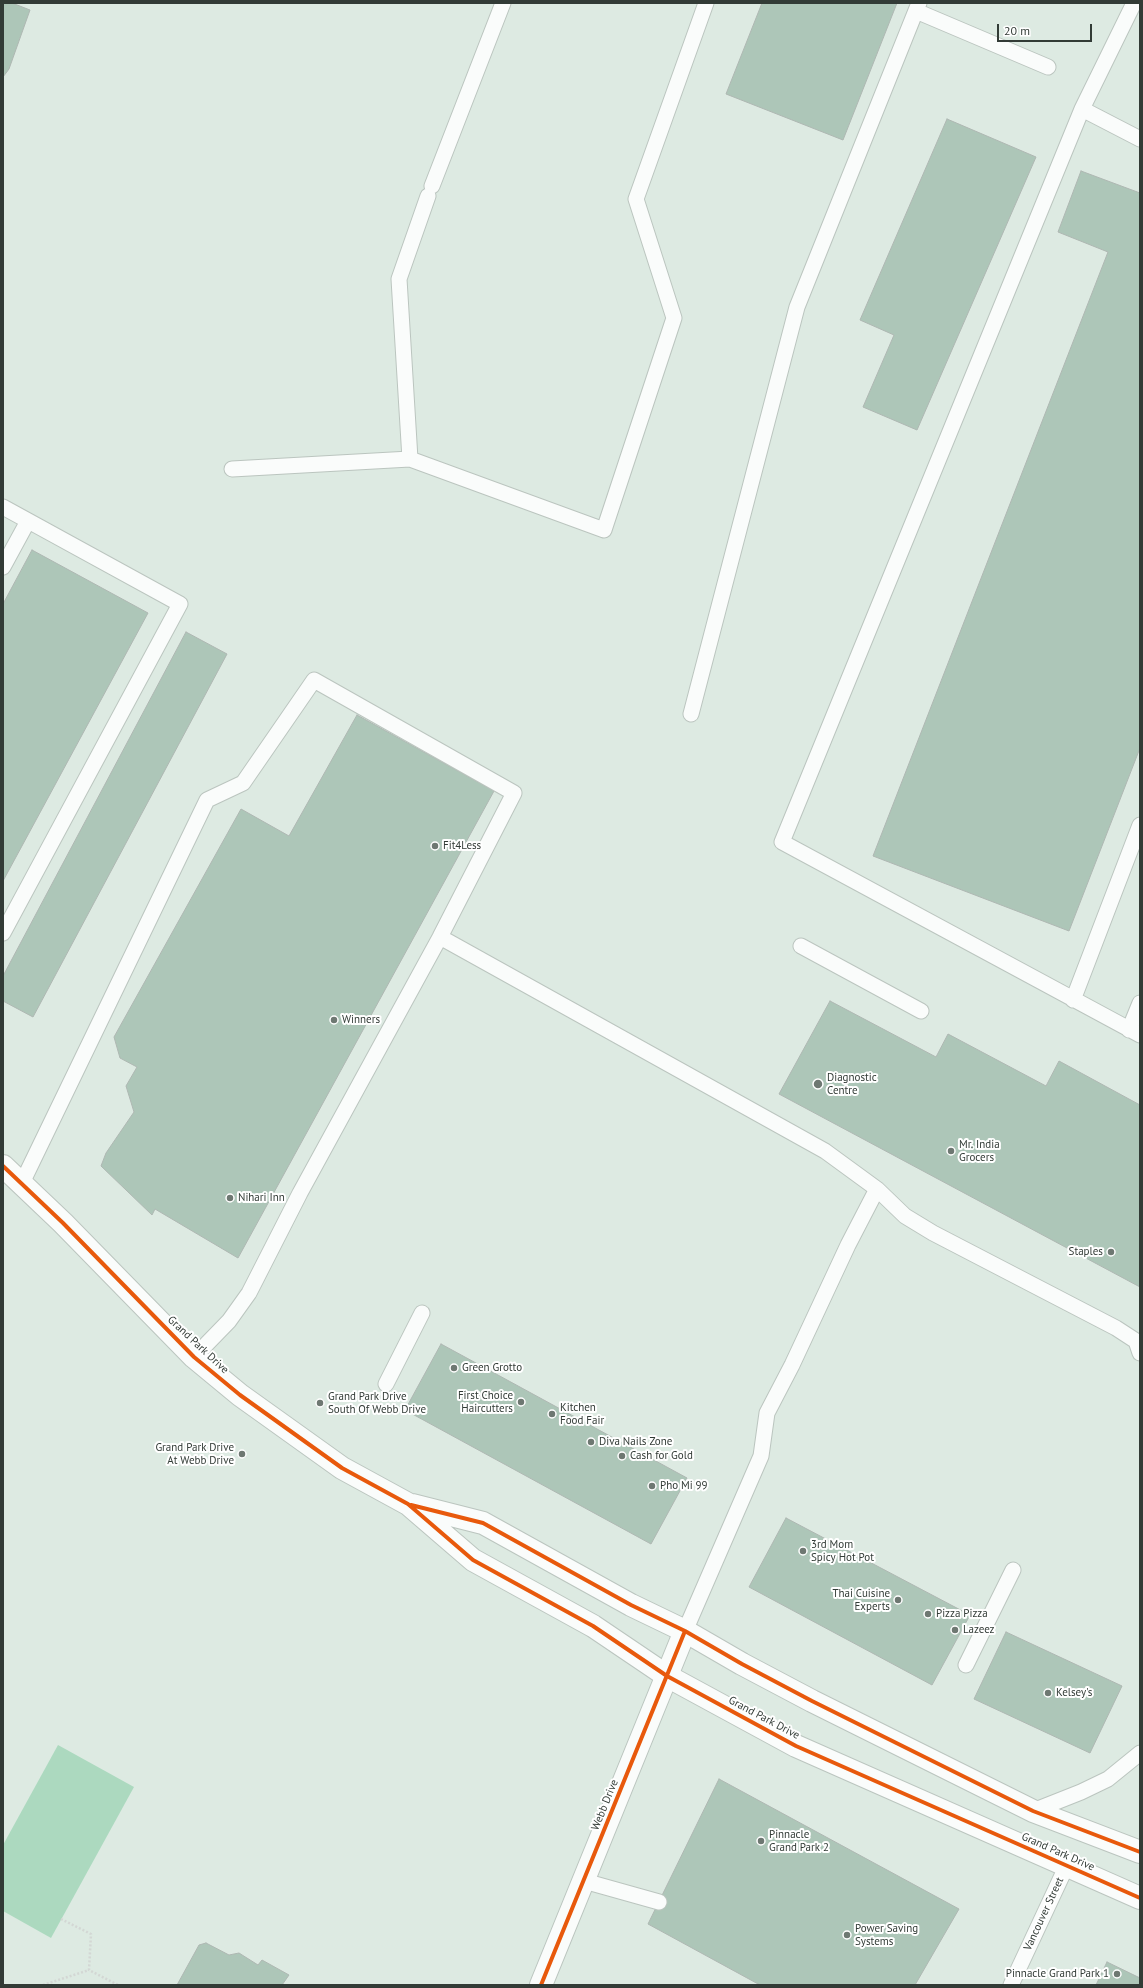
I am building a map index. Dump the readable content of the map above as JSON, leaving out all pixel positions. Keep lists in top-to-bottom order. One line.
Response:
{"streets":{"street":["Grand Park Drive","Webb Drive"],"lane":["Vancouver Street"]},"crossings":[["Grand Park Drive","Webb Drive"],["Grand Park Drive","Vancouver Street"]],"places":["Fit4Less","Winners","Diagnostic Centre","Mr. India Grocers","Nihari Inn","Staples","Green Grotto","First Choice Haircutters","Grand Park Drive South Of Webb Drive","Kitchen Food Fair","Diva Nails Zone","Grand Park Drive At Webb Drive","Cash for Gold","Pho Mi 99","3rd Mom Spicy Hot Pot","Thai Cuisine Experts","Pizza Pizza","Lazeez","Kelsey's","Pinnacle Grand Park 2","Power Saving Systems","Pinnacle Grand Park 1"],"scale_bar":"20 m"}
